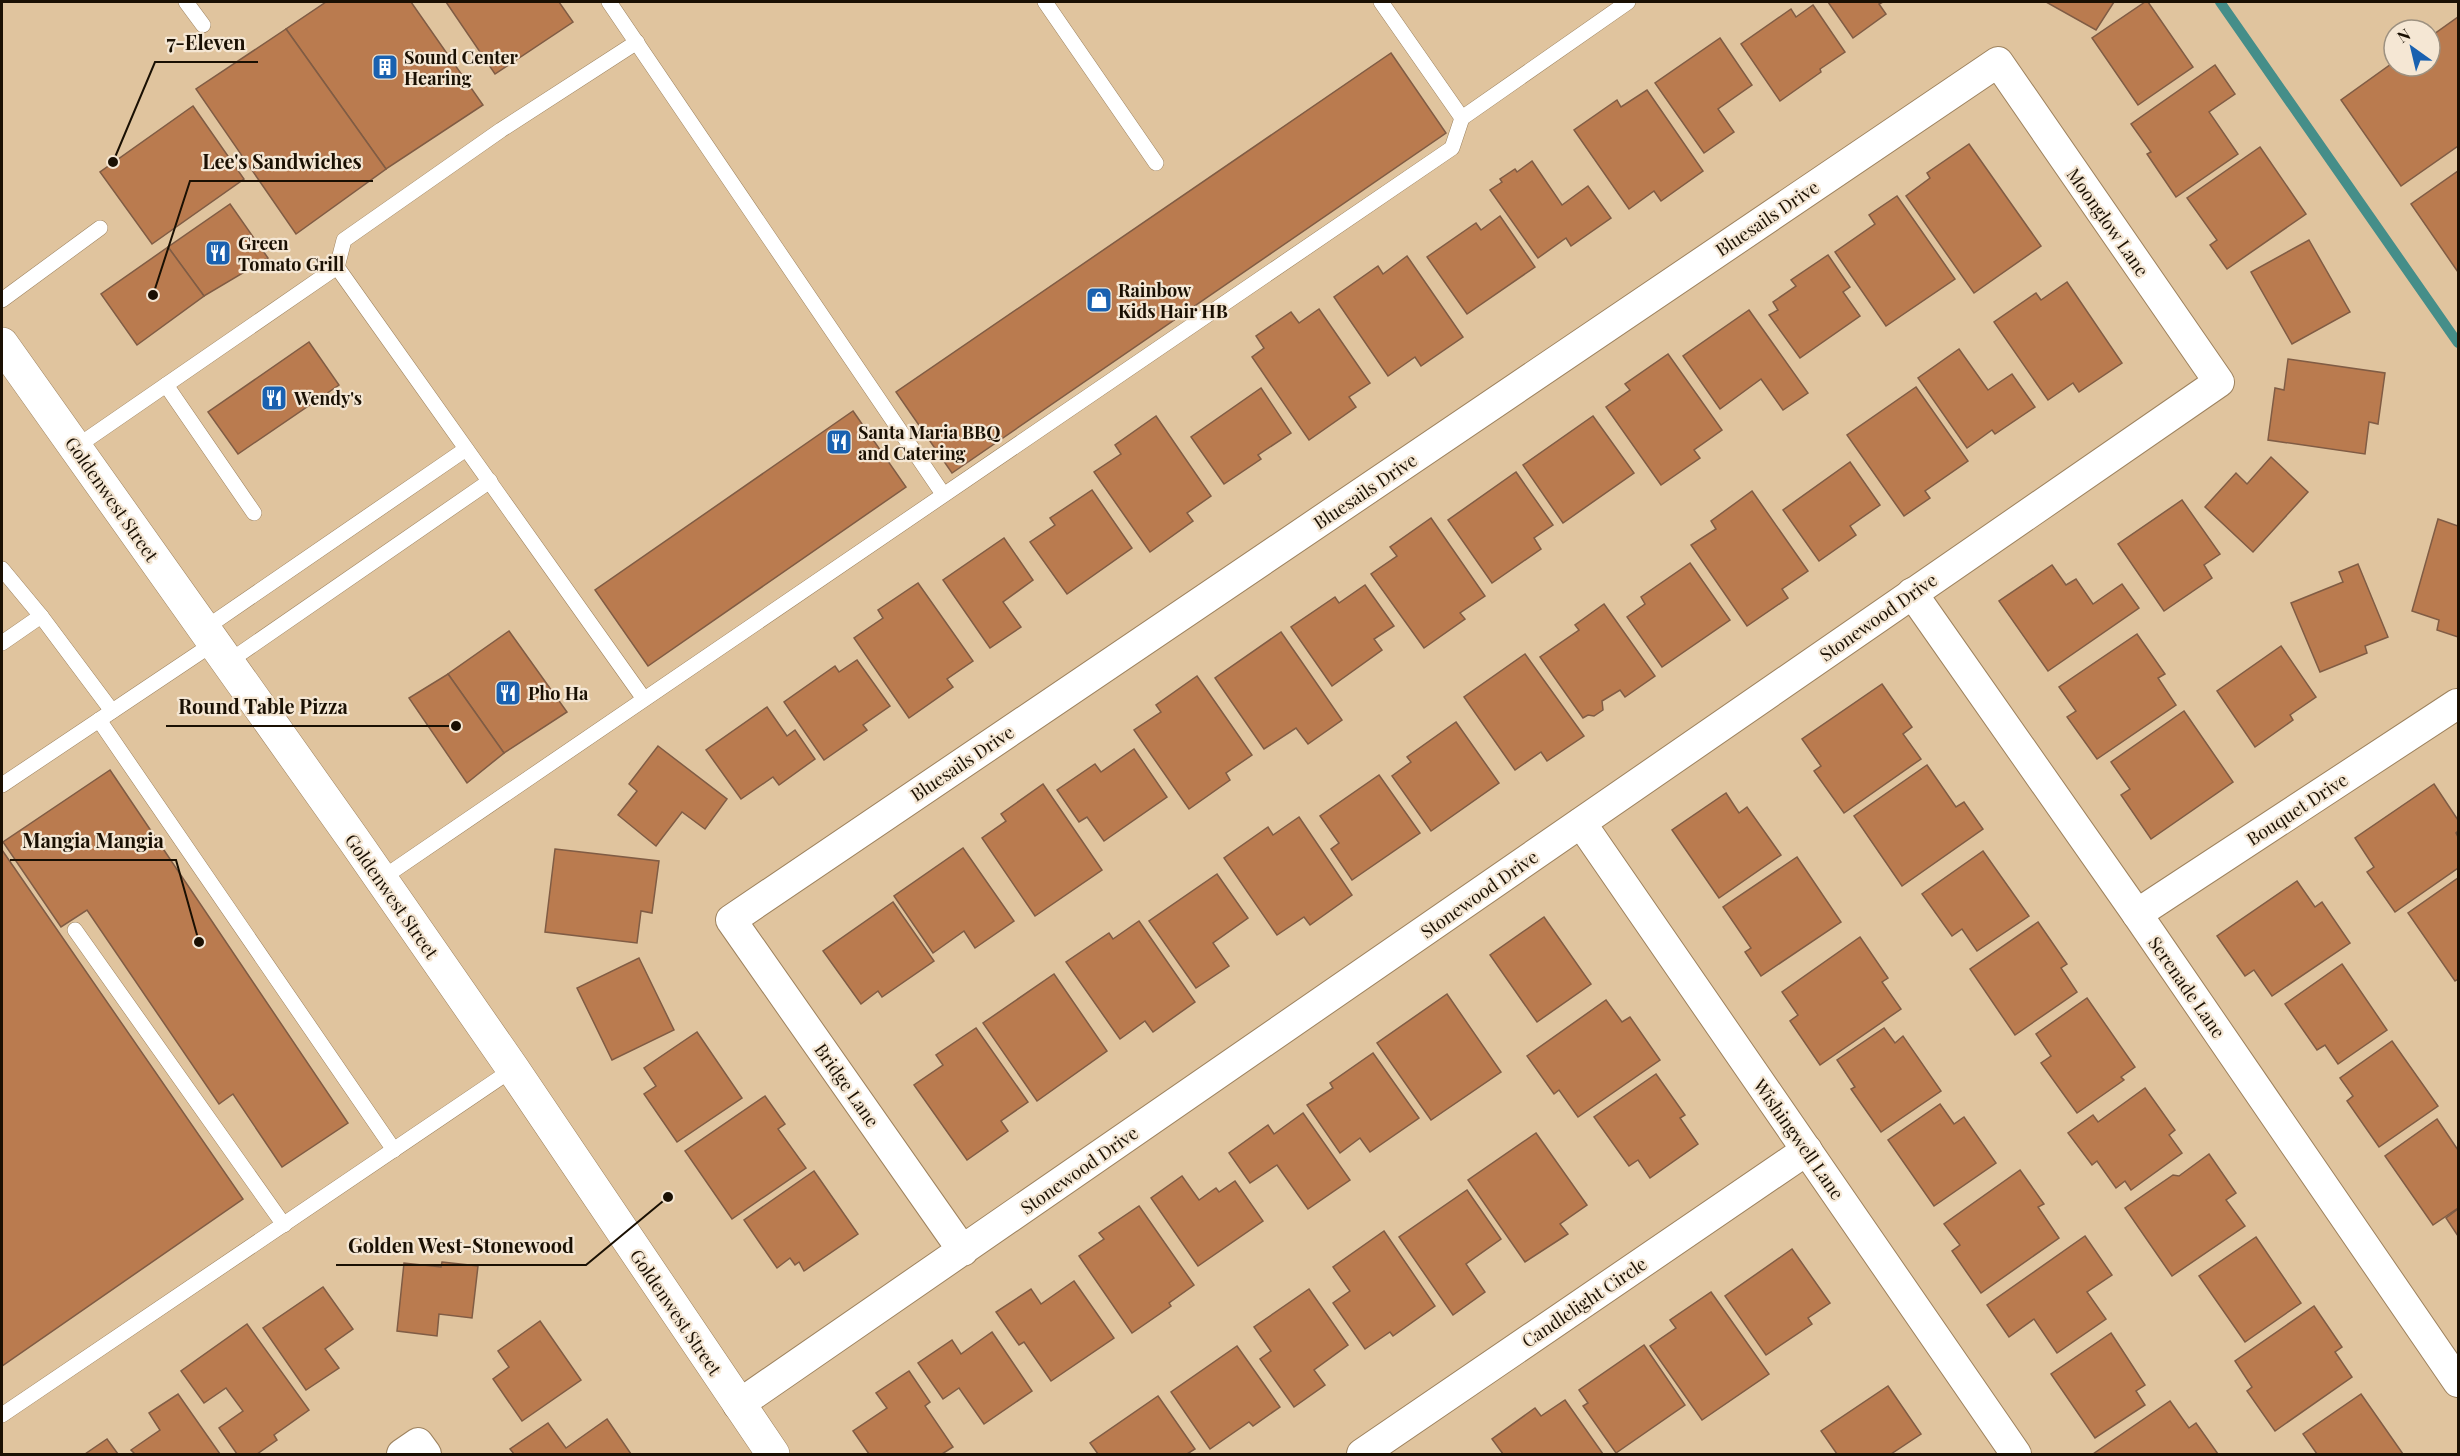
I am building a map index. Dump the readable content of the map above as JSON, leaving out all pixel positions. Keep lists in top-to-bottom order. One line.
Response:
{"streets":{"main road":["Goldenwest Street"],"street":["Bluesails Drive","Moonglow Lane","Stonewood Drive","Bouquet Drive","Serenade Lane","Bridge Lane","Wishingwell Lane","Candlelight Circle"]},"crossings":[["Bluesails Drive","Moonglow Lane"],["Bluesails Drive","Bridge Lane"],["Moonglow Lane","Stonewood Drive"],["Goldenwest Street","Stonewood Drive"],["Stonewood Drive","Serenade Lane"],["Stonewood Drive","Bridge Lane"],["Stonewood Drive","Wishingwell Lane"],["Bouquet Drive","Serenade Lane"],["Wishingwell Lane","Candlelight Circle"]],"places":{"building":["Sound Center Hearing"],"other":["7-Eleven","Lee's Sandwiches","Round Table Pizza","Mangia Mangia","Golden West-Stonewood"],"restaurant":["Green Tomato Grill","Wendy's","Santa Maria BBQ and Catering","Pho Ha"],"shop":["Rainbow Kids Hair HB"]},"north":"top left"}
